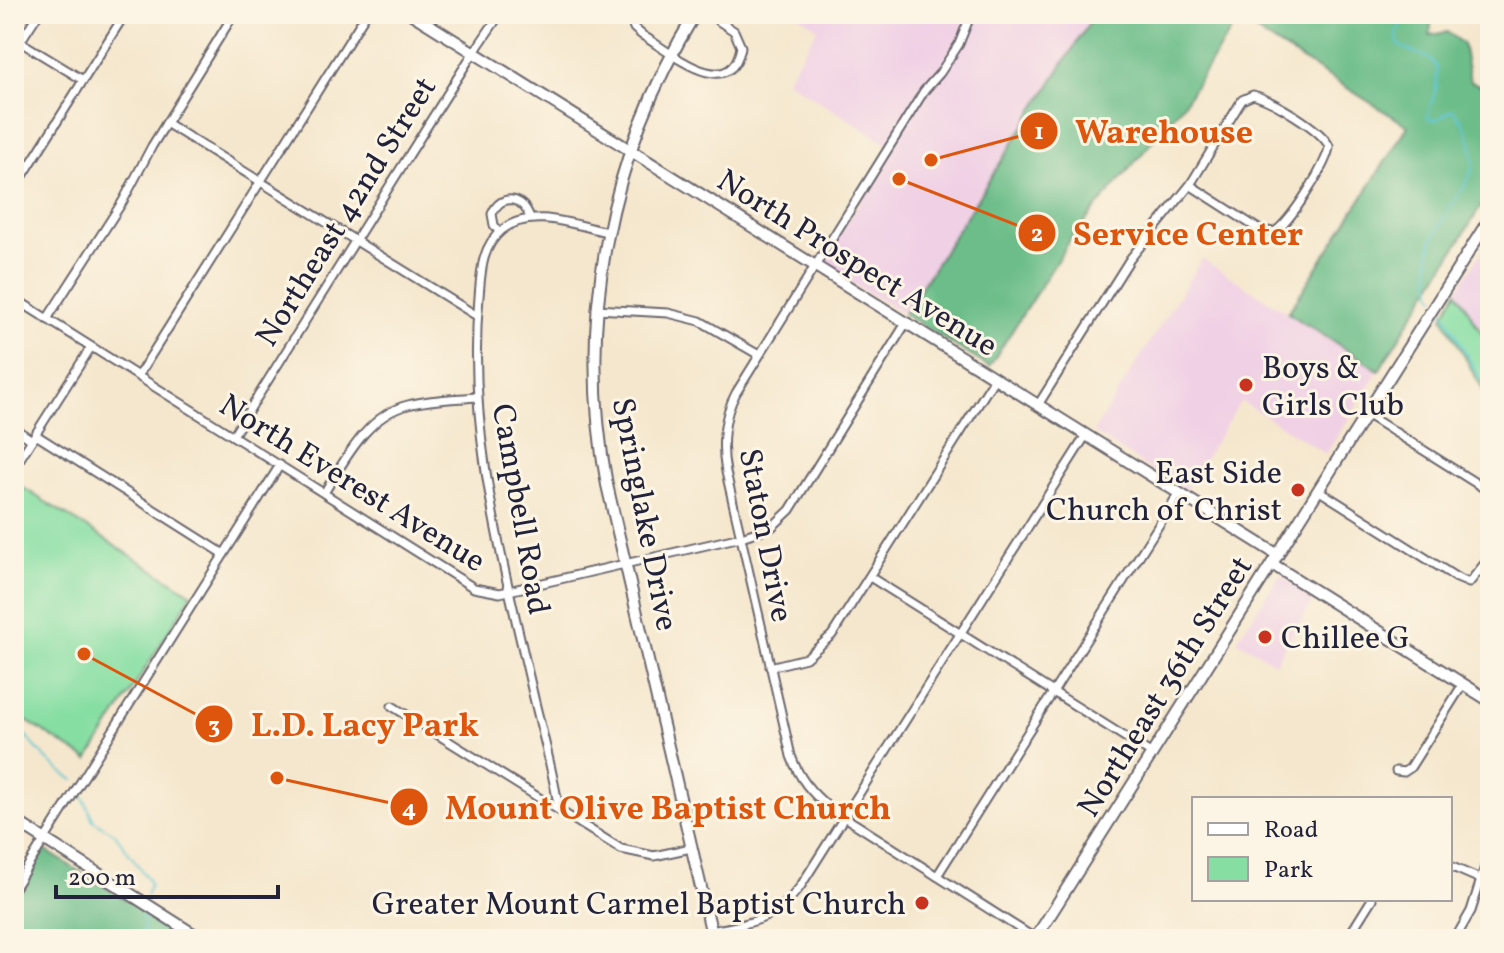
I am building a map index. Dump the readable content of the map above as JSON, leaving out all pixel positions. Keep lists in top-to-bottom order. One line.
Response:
{"streets":{"street":["Northeast 42nd Street","North Prospect Avenue","North Everest Avenue","Campbell Road","Springlake Drive","Staton Drive","Northeast 36th Street"]},"crossings":[["Northeast 42nd Street","North Prospect Avenue"],["Northeast 42nd Street","North Everest Avenue"],["North Prospect Avenue","North Everest Avenue"],["North Prospect Avenue","Springlake Drive"],["North Prospect Avenue","Staton Drive"],["North Prospect Avenue","Northeast 36th Street"],["North Everest Avenue","Campbell Road"],["North Everest Avenue","Springlake Drive"],["North Everest Avenue","Staton Drive"],["Staton Drive","Northeast 36th Street"]],"places":["Warehouse","Service Center","Boys & Girls Club","East Side Church of Christ","Chillee G","L.D. Lacy Park","Mount Olive Baptist Church","Greater Mount Carmel Baptist Church"],"legend":["Road","Park"],"scale_bar":"200 m"}
